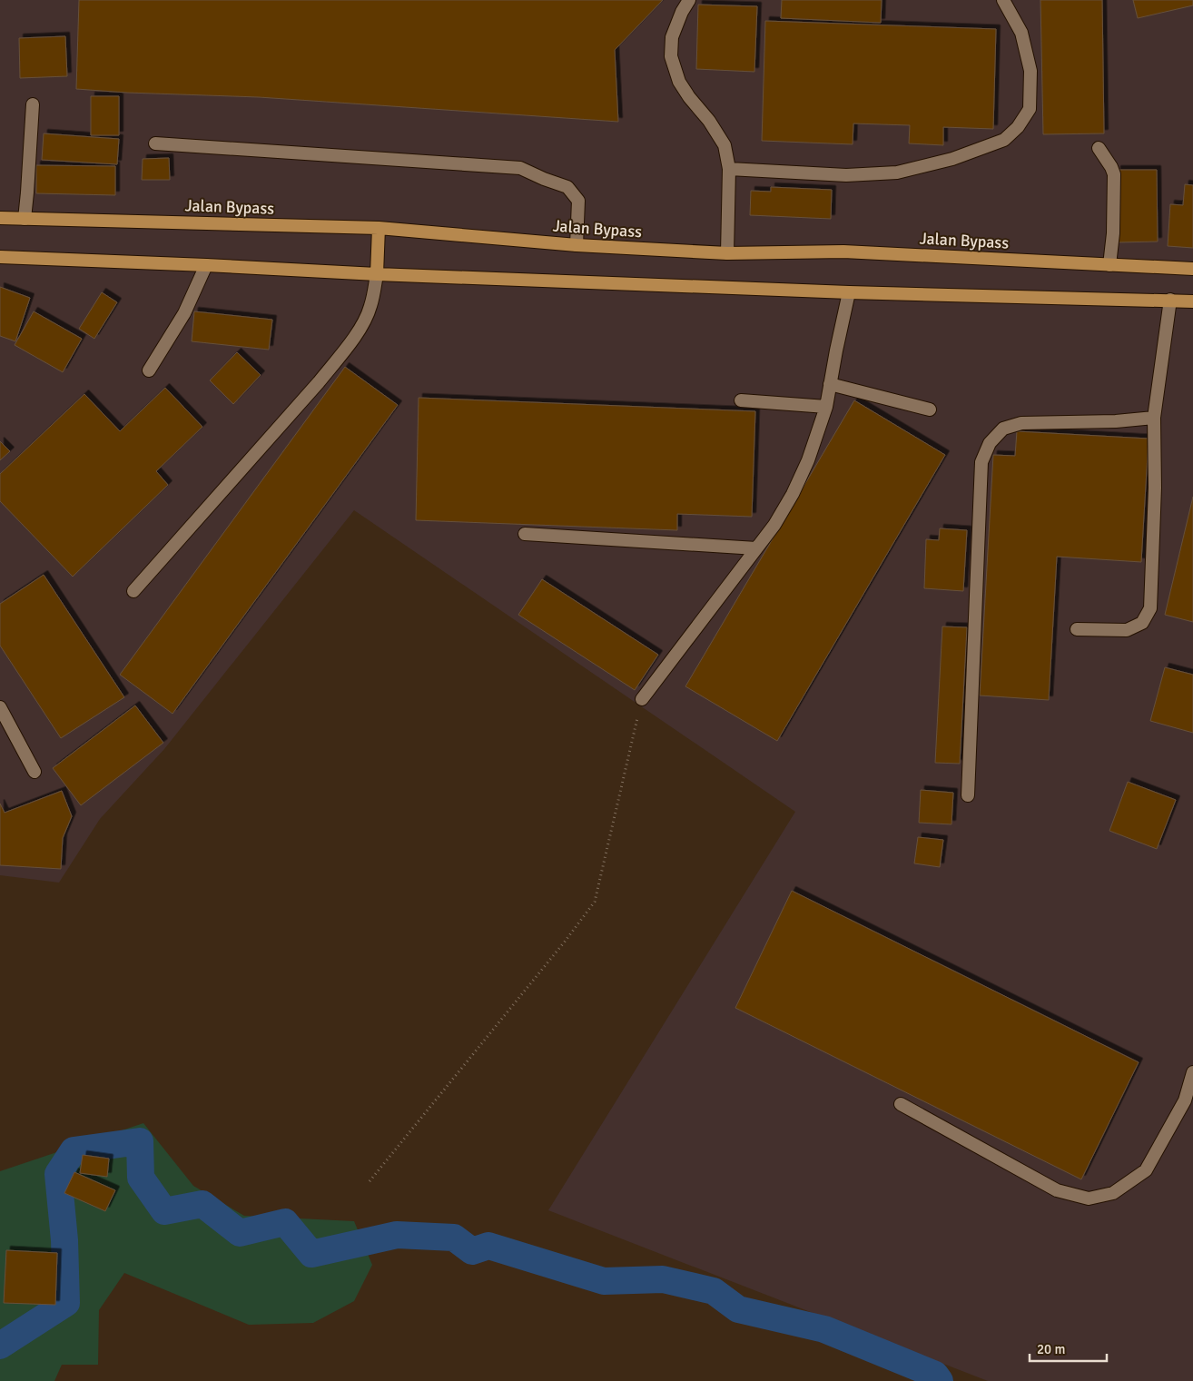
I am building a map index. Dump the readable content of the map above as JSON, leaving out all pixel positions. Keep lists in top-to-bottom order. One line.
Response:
{"streets":{"highway":["Jalan Bypass"]},"scale_bar":"20 m"}
